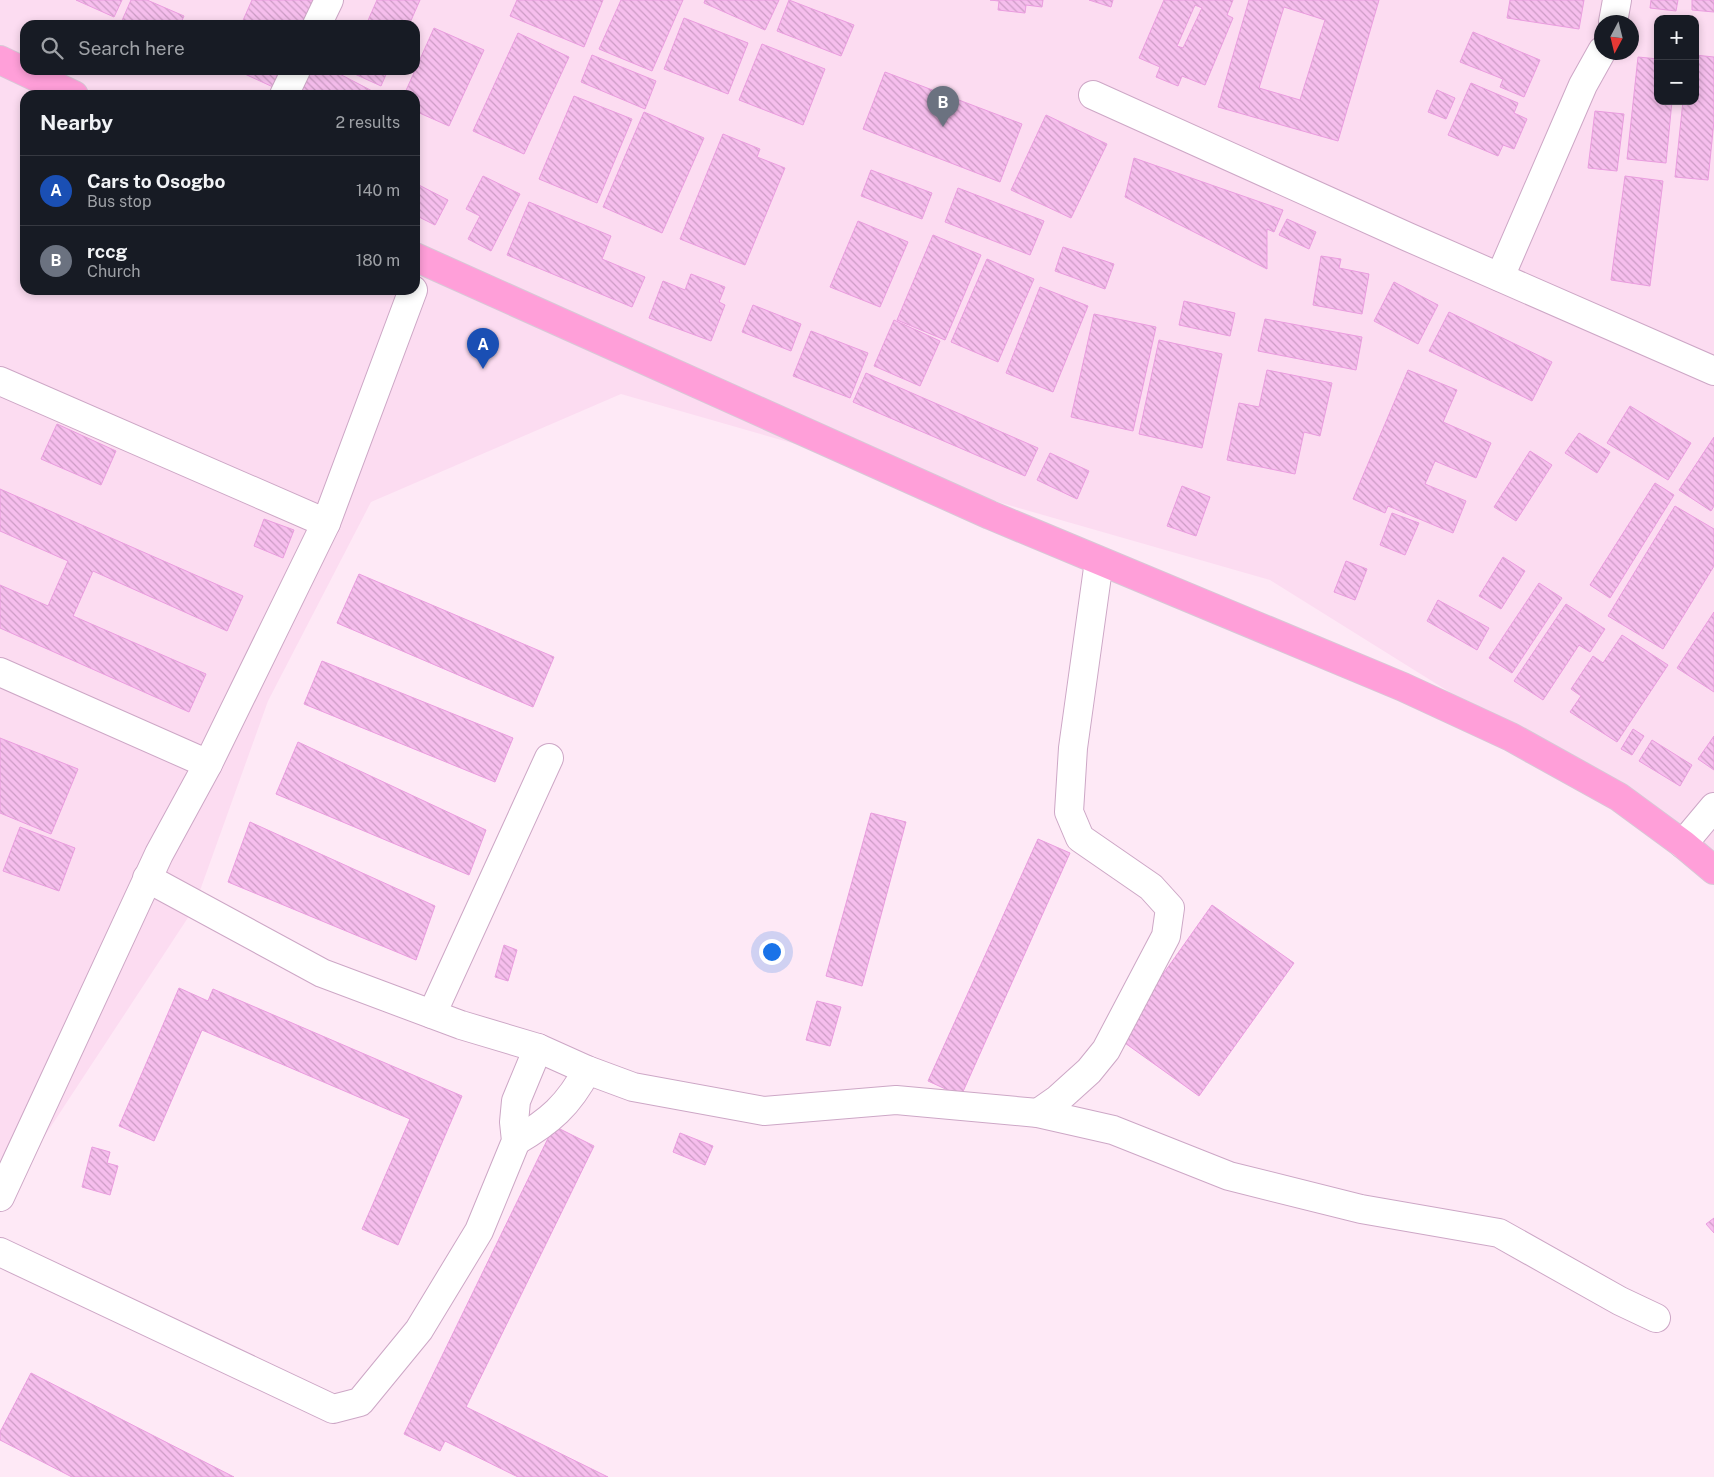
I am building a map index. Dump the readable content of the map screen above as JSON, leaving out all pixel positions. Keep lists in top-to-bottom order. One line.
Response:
{"north":"bottom","page":{"map_buttons":["+","−"],"search":"Search here","pins":["B","A"],"heading":["Nearby","2 results"],"list":[{"mark":"A","name":"Cars to Osogbo","note":"Bus stop","value":"140 m"},{"mark":"B","name":"rccg","note":"Church","value":"180 m"}]}}
